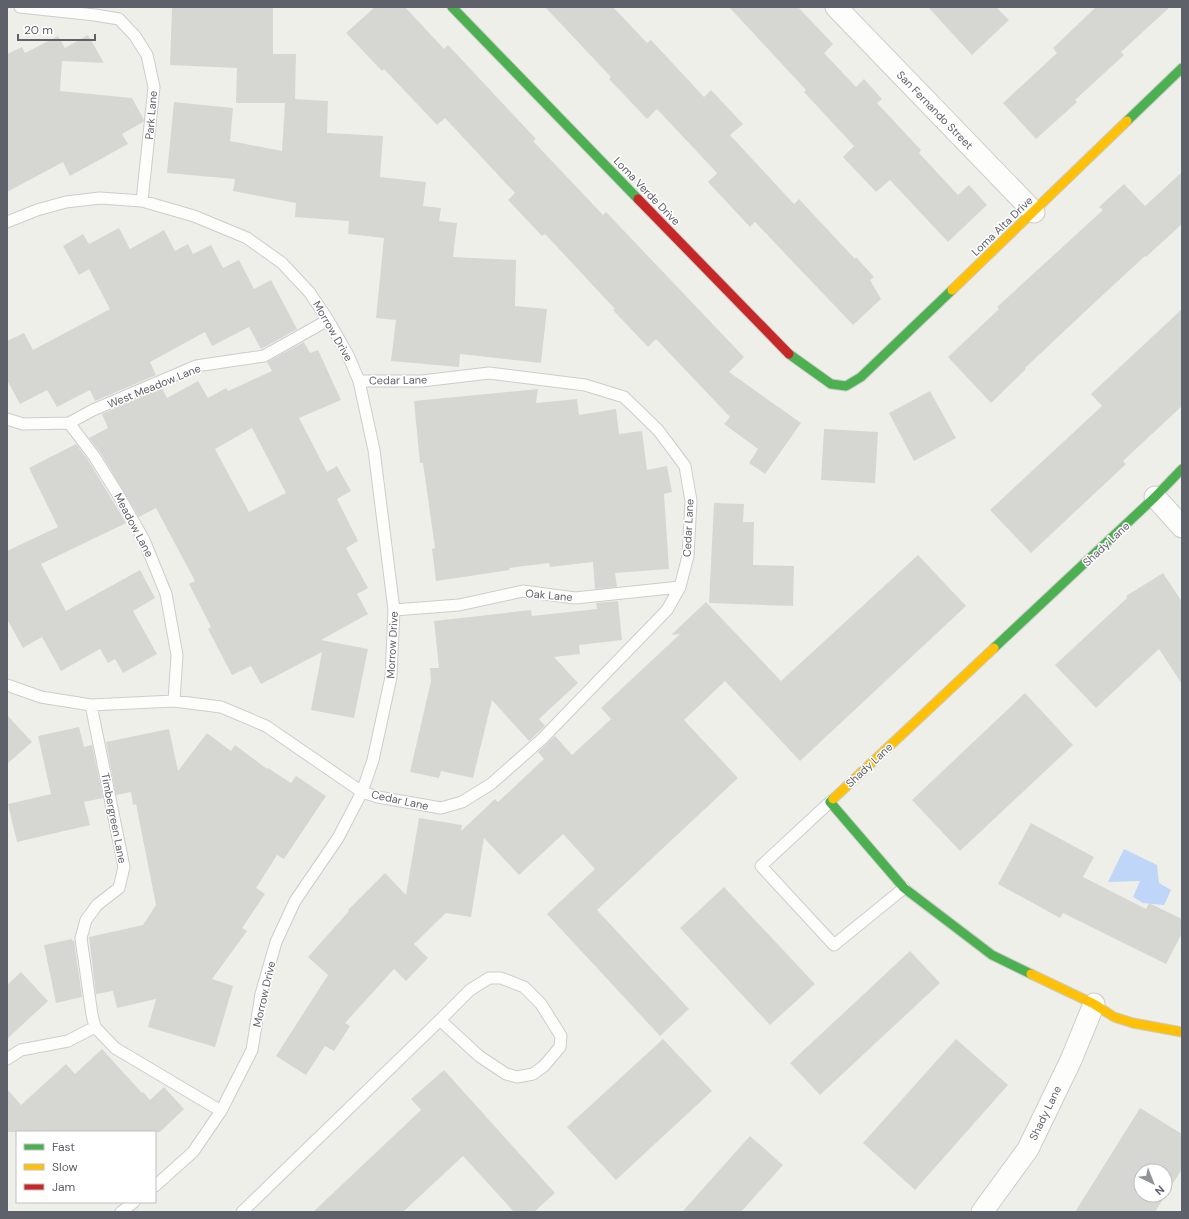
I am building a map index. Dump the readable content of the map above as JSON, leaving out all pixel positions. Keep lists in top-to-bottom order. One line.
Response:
{"streets":{"street":["San Fernando Street","Loma Verde Drive","Loma Alta Drive","Shady Lane"],"lane":["Park Lane","Morrow Drive","Cedar Lane","West Meadow Lane","Meadow Lane","Oak Lane","Timbergreen Lane"]},"crossings":[["San Fernando Street","Loma Alta Drive"],["Park Lane","Morrow Drive"],["Loma Verde Drive","Loma Alta Drive"],["Morrow Drive","Cedar Lane"],["Morrow Drive","West Meadow Lane"],["Morrow Drive","Oak Lane"],["Cedar Lane","Oak Lane"],["West Meadow Lane","Meadow Lane"]],"legend":["Fast","Slow","Jam"],"scale_bar":"20 m","north":"bottom right"}
